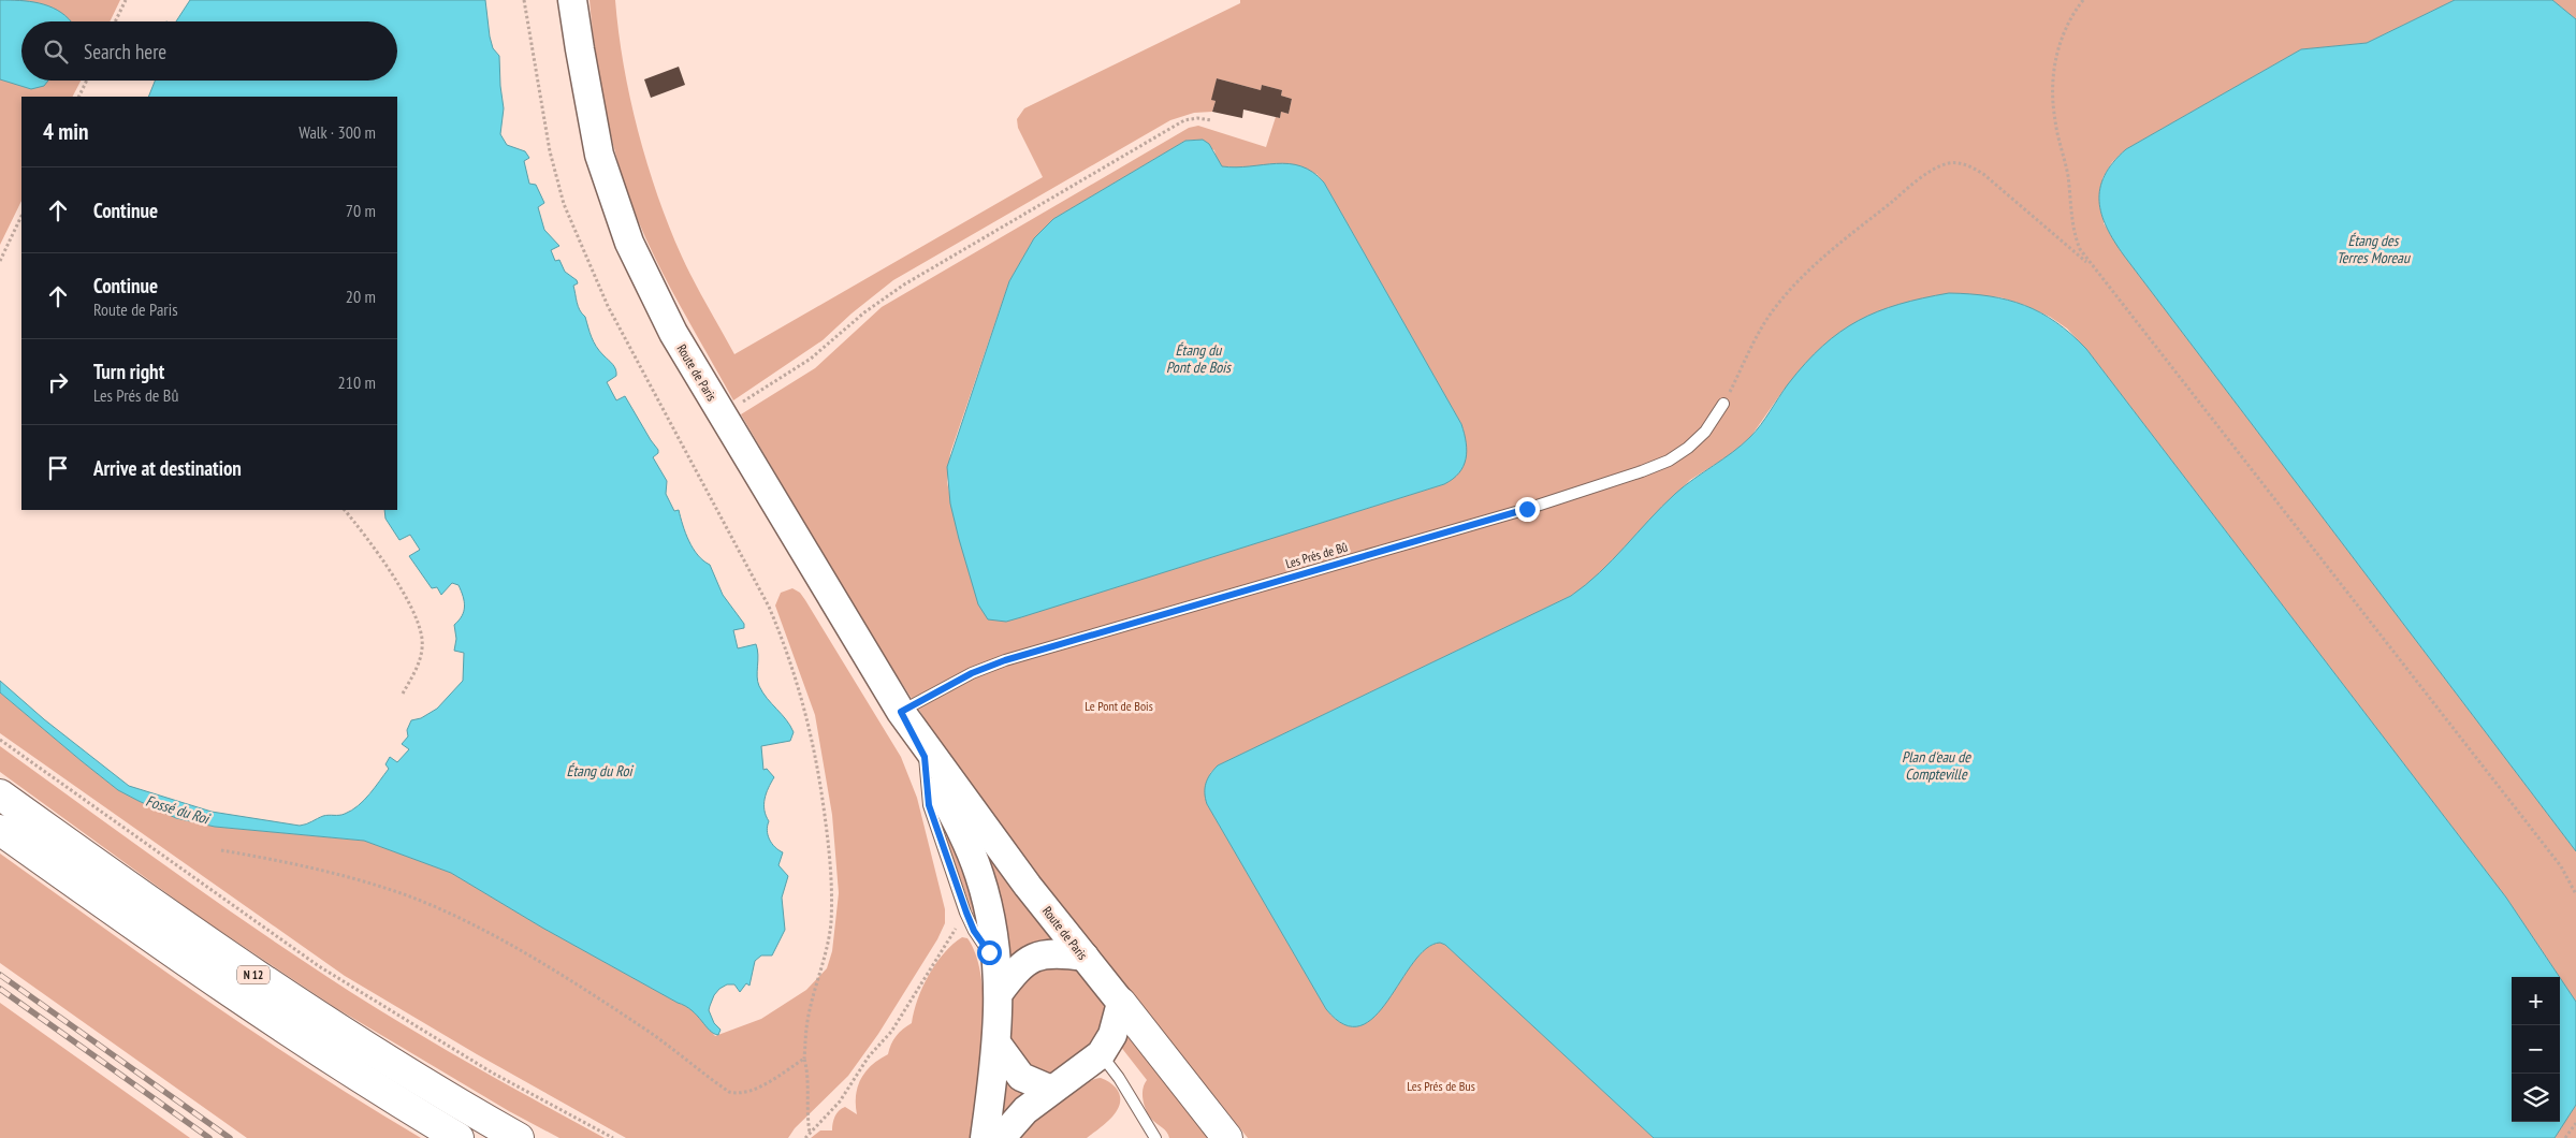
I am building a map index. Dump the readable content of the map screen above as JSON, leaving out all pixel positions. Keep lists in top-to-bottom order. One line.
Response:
{"streets":{"highway":["N 12"],"street":["Route de Paris"],"lane":["Les Prés de Bû"]},"crossings":[["Route de Paris","Les Prés de Bû"]],"water":["Étang des Terres Moreau","Étang du Pont de Bois","Plan d'eau de Compteville","Étang du Roi","Fossé du Roi"],"parks":["Le Pont de Bois","Les Prés de Bus"],"page":{"search":"Search here","heading":["4 min","Walk · 300 m"],"list":[["Continue","70 m"],["Continue","Route de Paris","20 m"],["Turn right","Les Prés de Bû","210 m"],"Arrive at destination"],"map_buttons":["+","−"]}}
